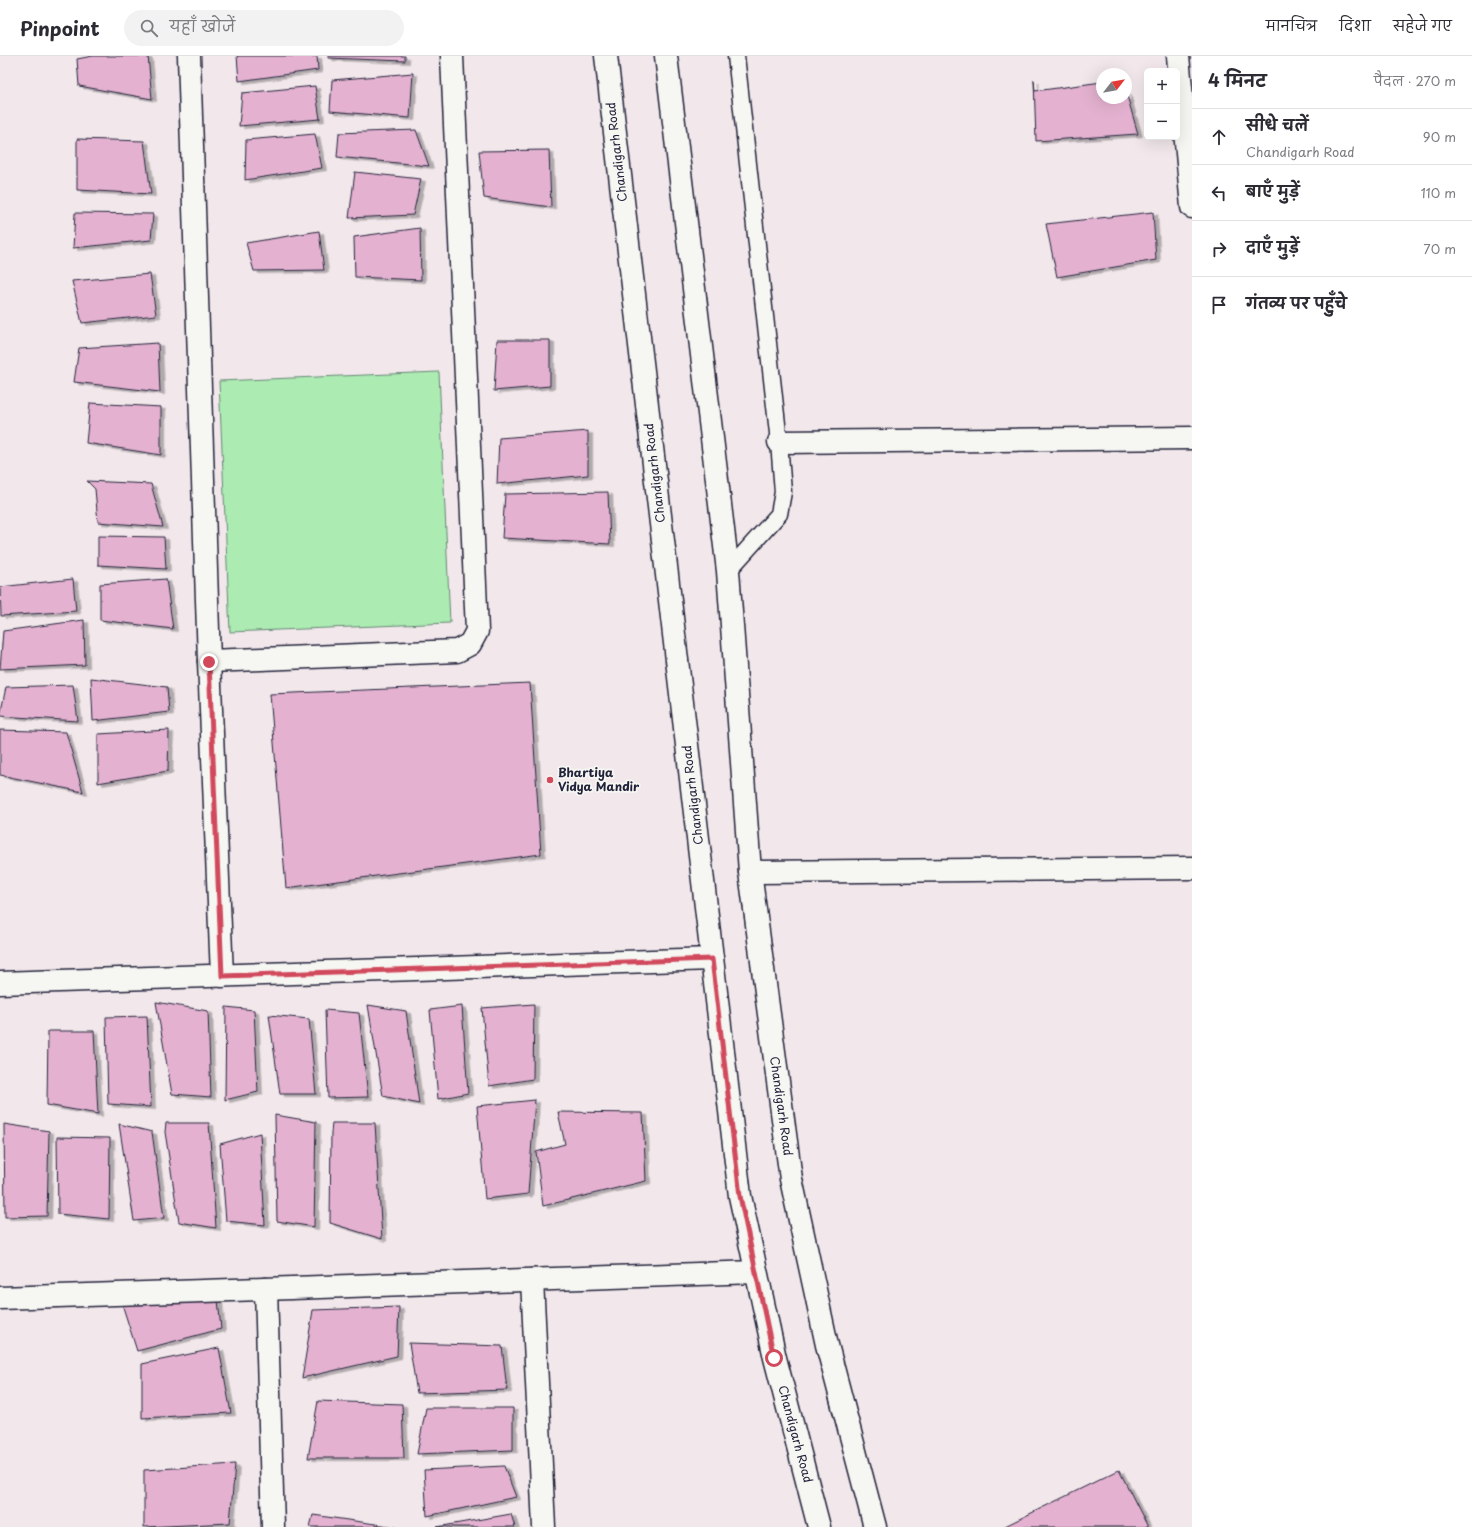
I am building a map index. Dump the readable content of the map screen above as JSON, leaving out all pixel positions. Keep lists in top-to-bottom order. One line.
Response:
{"streets":{"street":["Chandigarh Road"]},"places":["Bhartiya Vidya Mandir"],"north":"top right","page":{"header":"Pinpoint","search":"यहाँ खोजें","nav":["मानचित्र","दिशा","सहेजे गए"],"heading":["4 मिनट","पैदल · 270 m"],"map_buttons":["+","−"],"list":[["सीधे चलें","Chandigarh Road","90 m"],["बाएँ मुड़ें","110 m"],["दाएँ मुड़ें","70 m"],"गंतव्य पर पहुँचे"]}}
